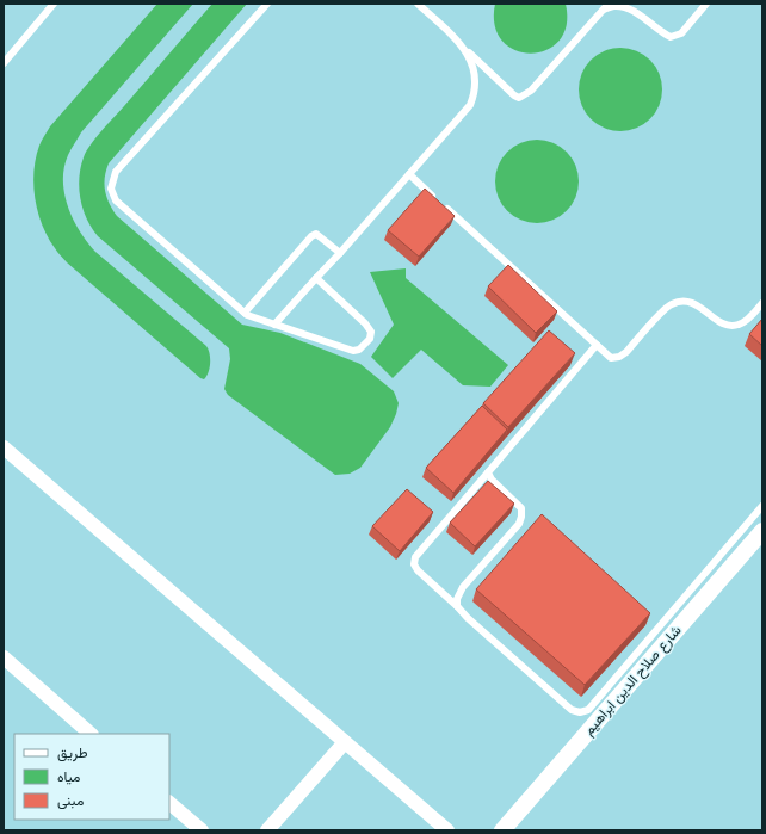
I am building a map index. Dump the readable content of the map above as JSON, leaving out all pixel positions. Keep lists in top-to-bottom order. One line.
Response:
{"streets":{"street":["شارع صلاح الدين ابراهيم"]},"legend":["طريق","مياه","مبنى"]}
